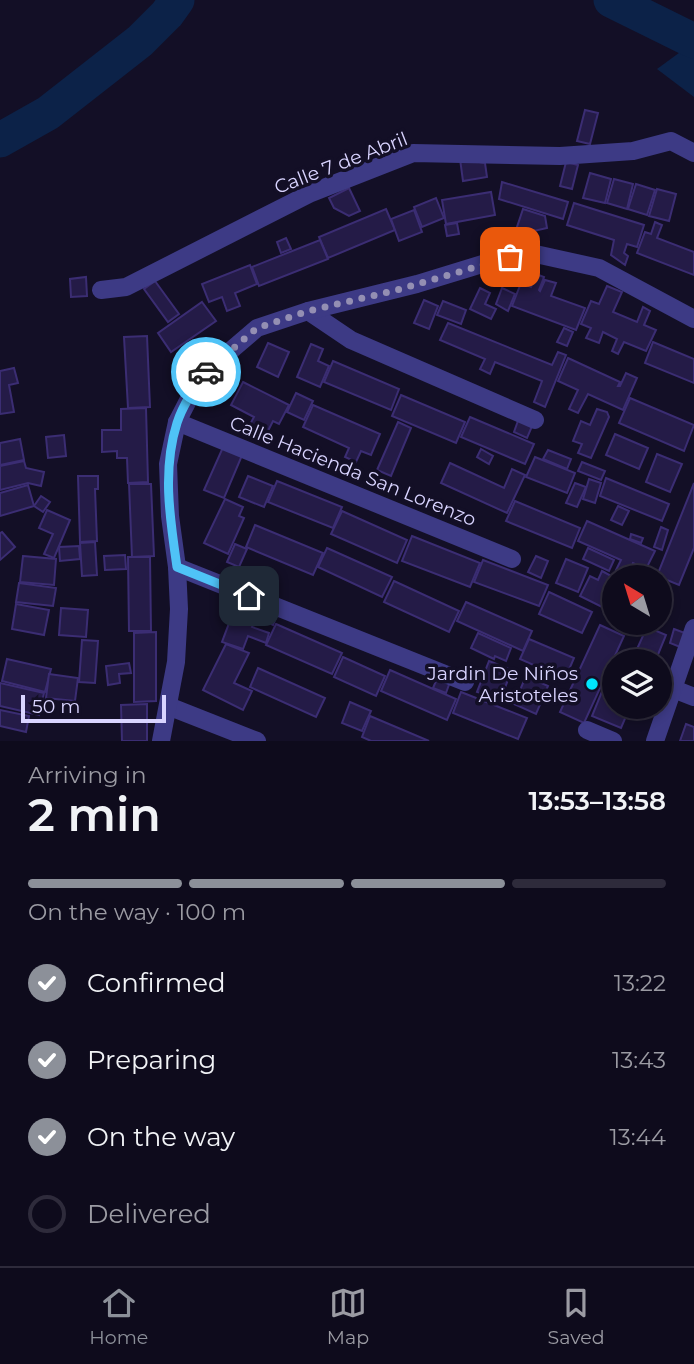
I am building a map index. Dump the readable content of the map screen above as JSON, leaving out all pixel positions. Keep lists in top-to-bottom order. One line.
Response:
{"streets":{"street":["Calle 7 de Abril","Calle Hacienda San Lorenzo"]},"places":["Jardin De Niños Aristoteles"],"scale_bar":"50 m","north":"top left","page":{"scale":"50 m","heading":["2 min","Arriving in","13:53–13:58"],"bar":"On the way · 100 m","list":[["Confirmed","13:22"],["Preparing","13:43"],["On the way","13:44"],"Delivered"],"tabs":["Home","Map","Saved"]}}
